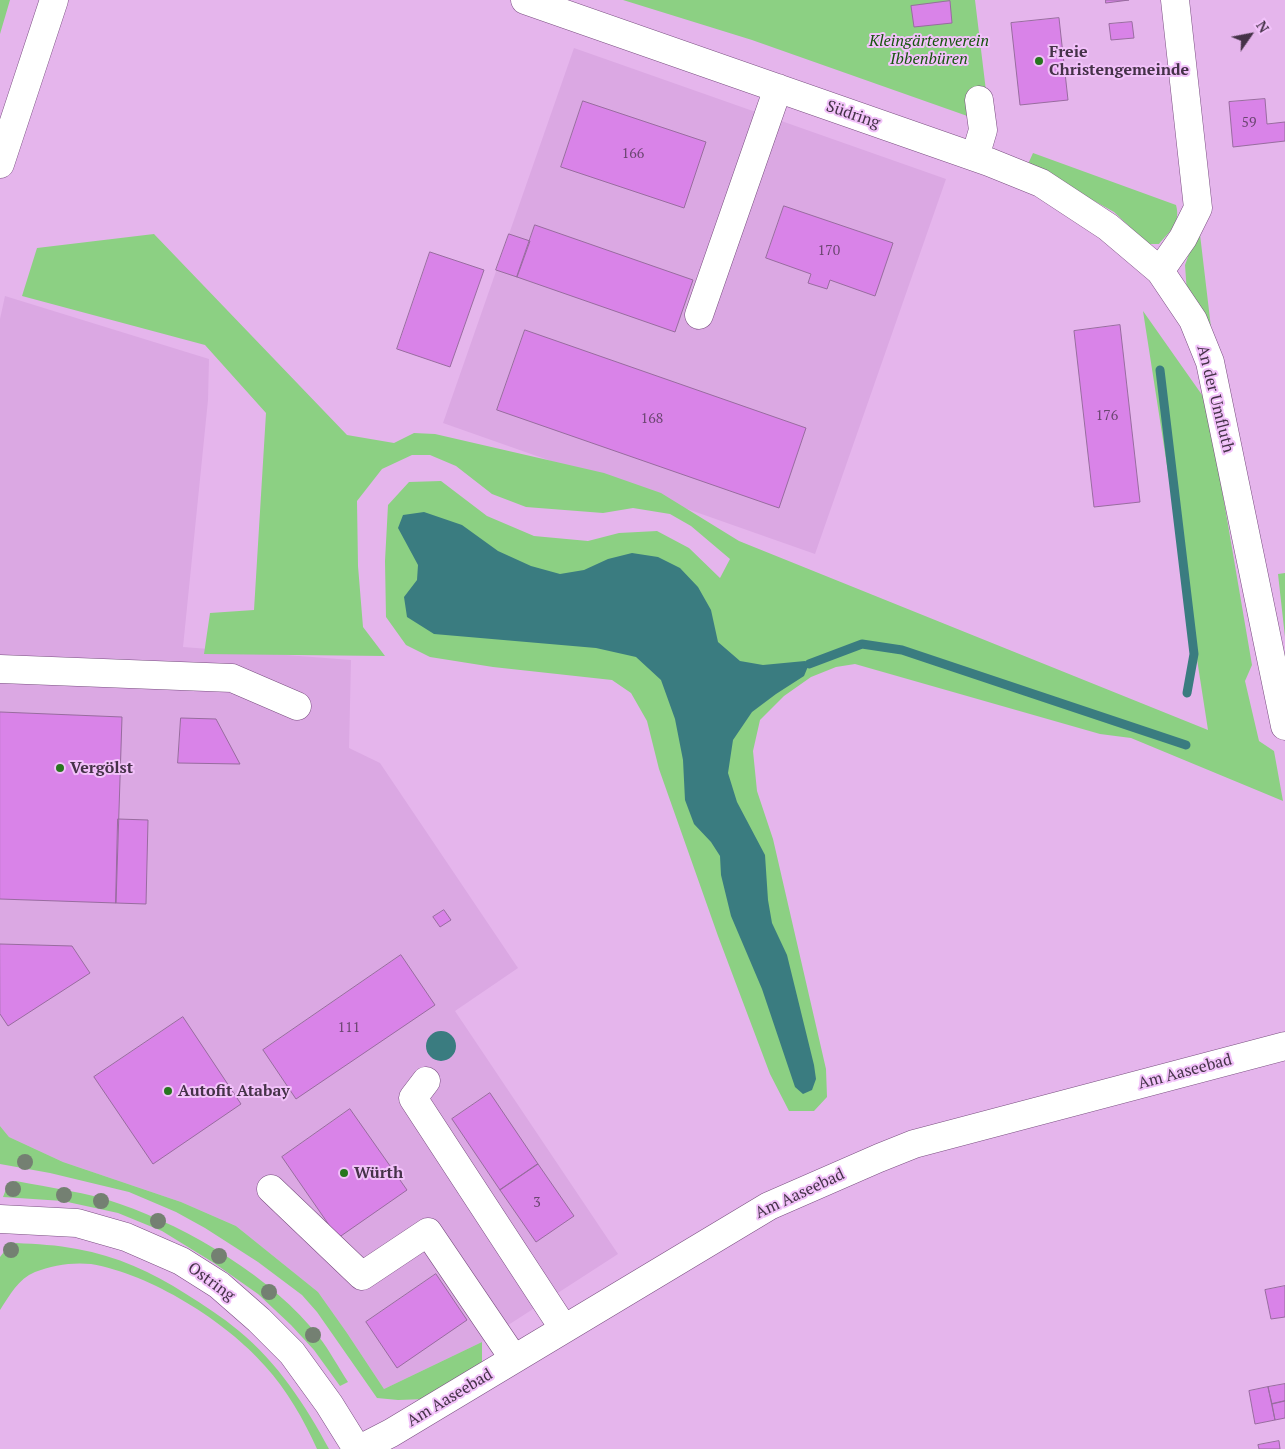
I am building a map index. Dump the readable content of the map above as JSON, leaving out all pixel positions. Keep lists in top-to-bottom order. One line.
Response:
{"streets":{"street":["Südring","An der Umfluth","Am Aaseebad","Ostring"]},"crossings":[["Südring","An der Umfluth"],["Am Aaseebad","Ostring"]],"parks":["Kleingärtenverein Ibbenbüren"],"places":["Freie Christengemeinde","Vergölst","Autofit Atabay","Würth"],"house_numbers":["59","166","170","176","168","111","3"],"north":"top right"}
